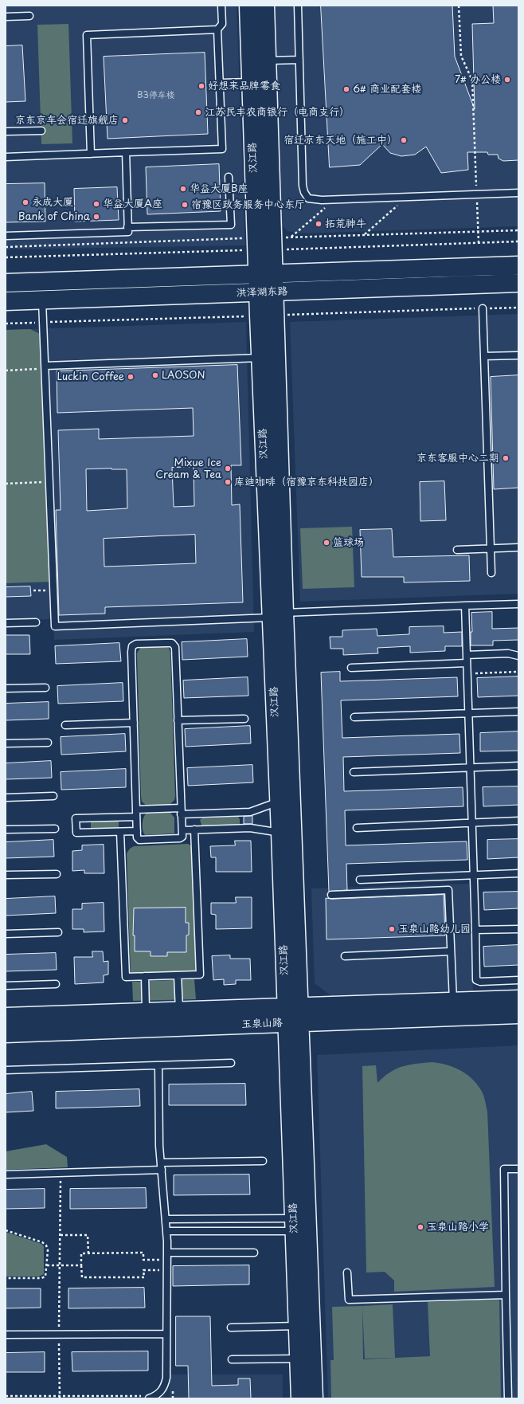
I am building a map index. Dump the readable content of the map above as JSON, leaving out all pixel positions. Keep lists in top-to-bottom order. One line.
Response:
{"streets":{"street":["汉江路","洪泽湖东路","玉泉山路"]},"crossings":[["汉江路","洪泽湖东路"],["汉江路","玉泉山路"]],"places":["7# 办公楼","好想来品牌零食","6# 商业配套楼","江苏民丰农商银行（电商支行）","京东京车会宿迁旗舰店","宿迁京东天地（施工中）","华益大厦B座","永成大厦","华益大厦A座","宿豫区政务服务中心东厅","Bank of China","拓荒神牛","LAOSON","Luckin Coffee","京东客服中心二期","Mixue Ice Cream & Tea","库迪咖啡（宿豫京东科技园店）","篮球场","玉泉山路幼儿园","玉泉山路小学"],"house_numbers":["B3停车楼"]}
